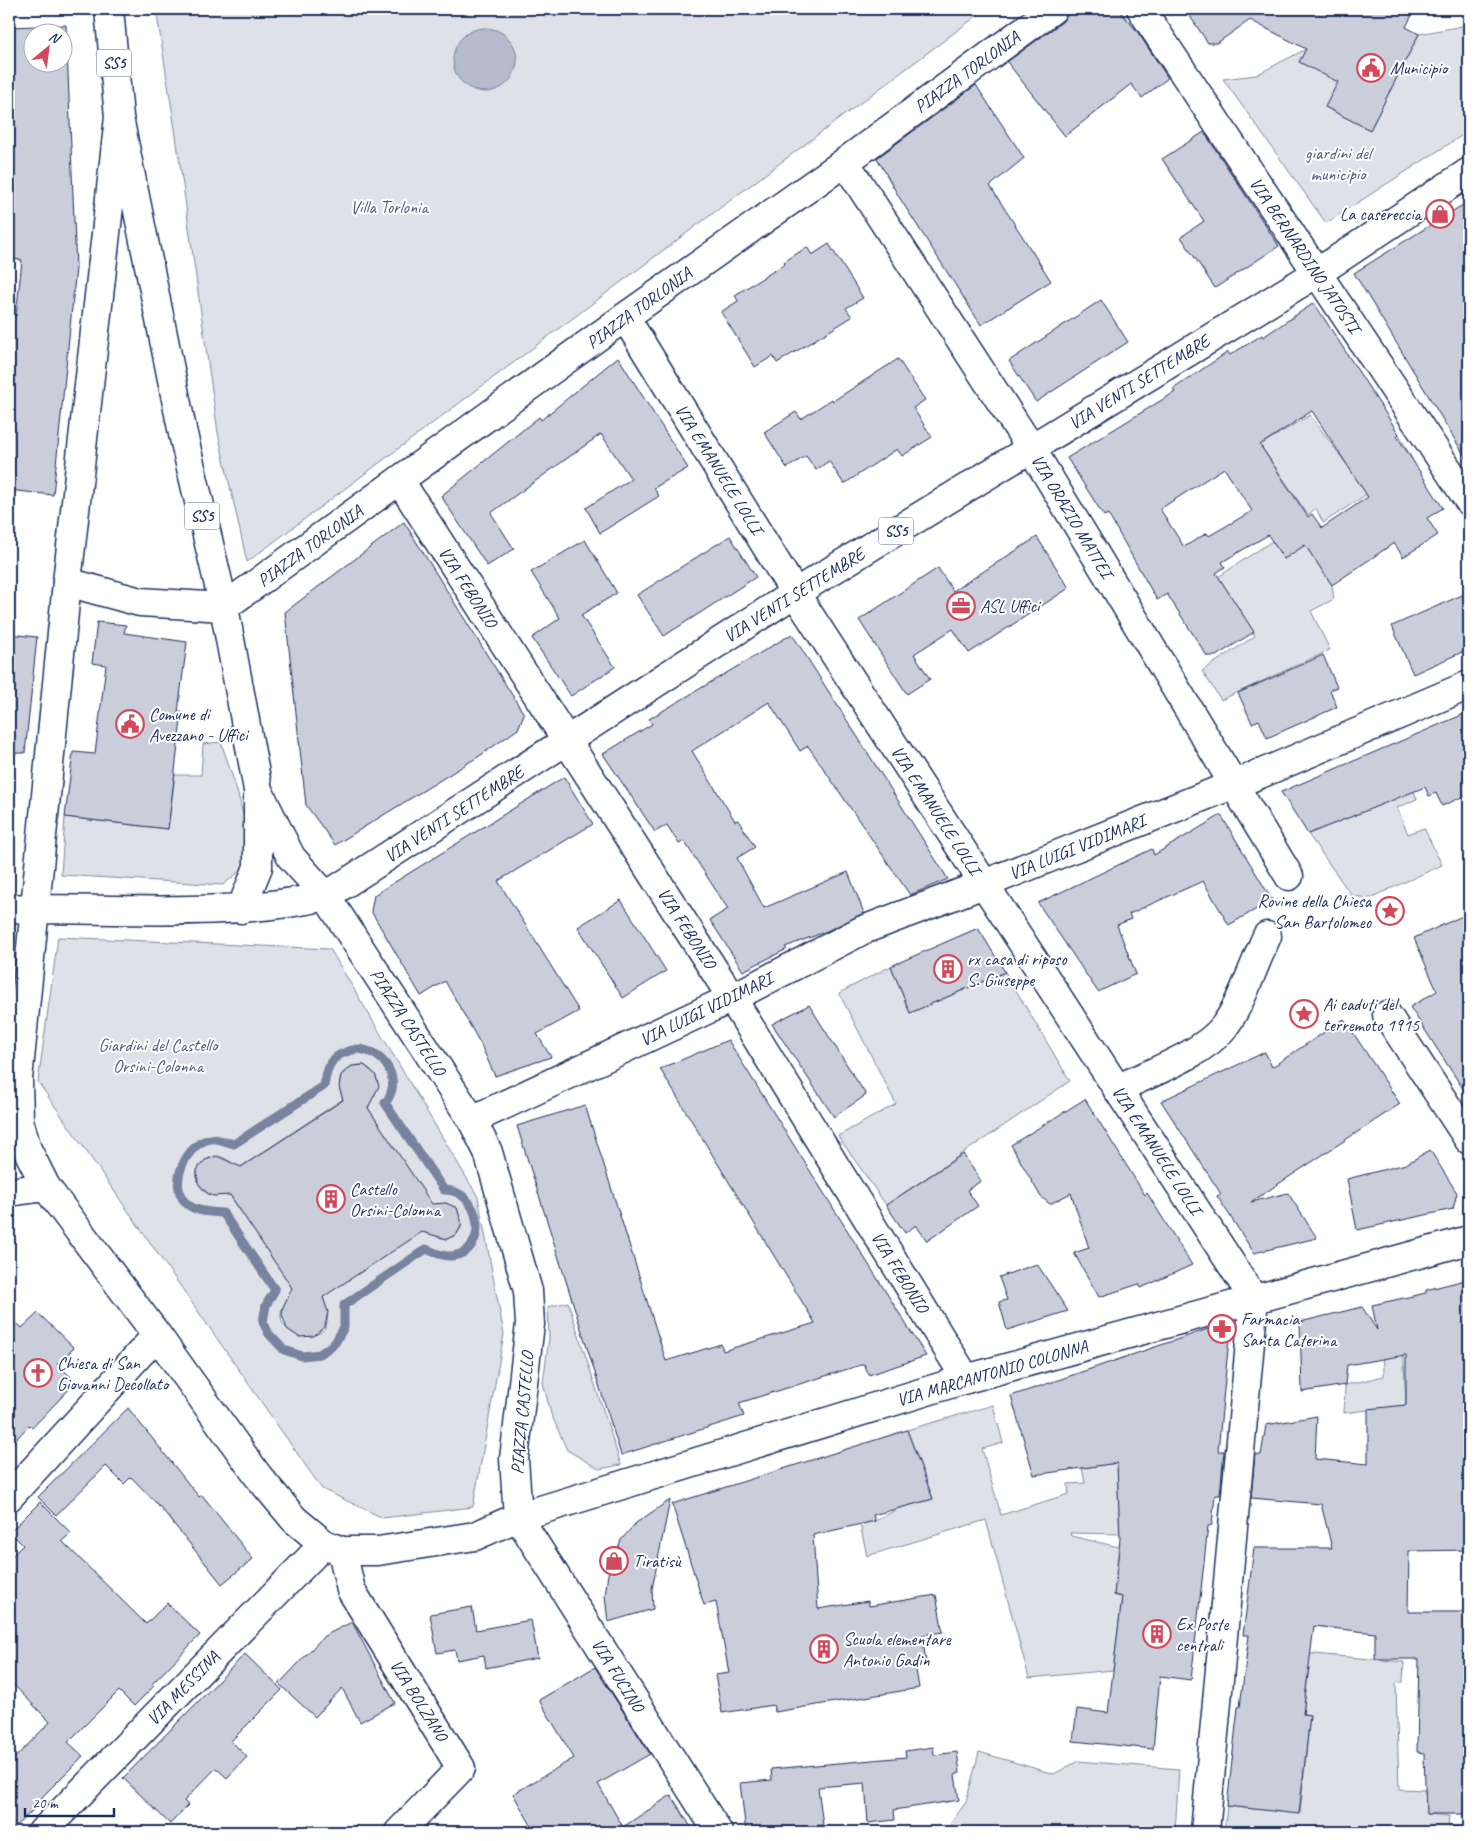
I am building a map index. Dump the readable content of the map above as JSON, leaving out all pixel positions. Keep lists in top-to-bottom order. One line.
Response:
{"streets":{"street":["SS5","PIAZZA TORLONIA","VIA BERNARDINO JATOSTI","VIA VENTI SETTEMBRE","VIA EMANUELE LOLLI","VIA ORAZIO MATTEI","VIA FEBONIO","VIA LUIGI VIDIMARI","PIAZZA CASTELLO","VIA MARCANTONIO COLONNA","VIA FUCINO","VIA MESSINA","VIA BOLZANO"]},"crossings":[["SS5","PIAZZA TORLONIA"],["SS5","VIA VENTI SETTEMBRE"],["SS5","PIAZZA CASTELLO"],["PIAZZA TORLONIA","VIA EMANUELE LOLLI"],["PIAZZA TORLONIA","VIA ORAZIO MATTEI"],["PIAZZA TORLONIA","VIA FEBONIO"],["VIA BERNARDINO JATOSTI","VIA VENTI SETTEMBRE"],["VIA VENTI SETTEMBRE","VIA EMANUELE LOLLI"],["VIA VENTI SETTEMBRE","VIA ORAZIO MATTEI"],["VIA VENTI SETTEMBRE","VIA FEBONIO"],["VIA VENTI SETTEMBRE","PIAZZA CASTELLO"],["VIA EMANUELE LOLLI","VIA LUIGI VIDIMARI"],["VIA EMANUELE LOLLI","VIA MARCANTONIO COLONNA"],["VIA ORAZIO MATTEI","VIA LUIGI VIDIMARI"],["VIA FEBONIO","VIA LUIGI VIDIMARI"],["VIA FEBONIO","VIA MARCANTONIO COLONNA"],["VIA LUIGI VIDIMARI","PIAZZA CASTELLO"],["PIAZZA CASTELLO","VIA MARCANTONIO COLONNA"],["PIAZZA CASTELLO","VIA FUCINO"],["VIA MARCANTONIO COLONNA","VIA FUCINO"],["VIA MESSINA","VIA BOLZANO"]],"parks":["giardini del municipio","Villa Torlonia","Giardini del Castello Orsini-Colonna"],"places":{"public building":["Municipio","Comune di Avezzano - Uffici"],"shop":["La casereccia","Tiratisù"],"office":["ASL Uffici"],"place":["Rovine della Chiesa San Bartolomeo","Ai caduti del terremoto 1915"],"building":["rx casa di riposo S. Giuseppe","Castello Orsini-Colonna","Ex Poste centrali","Scuola elementare Antonio Gadin"],"pharmacy":["Farmacia Santa Caterina"],"church":["Chiesa di San Giovanni Decollato"]},"scale_bar":"20 m","north":"top right"}
